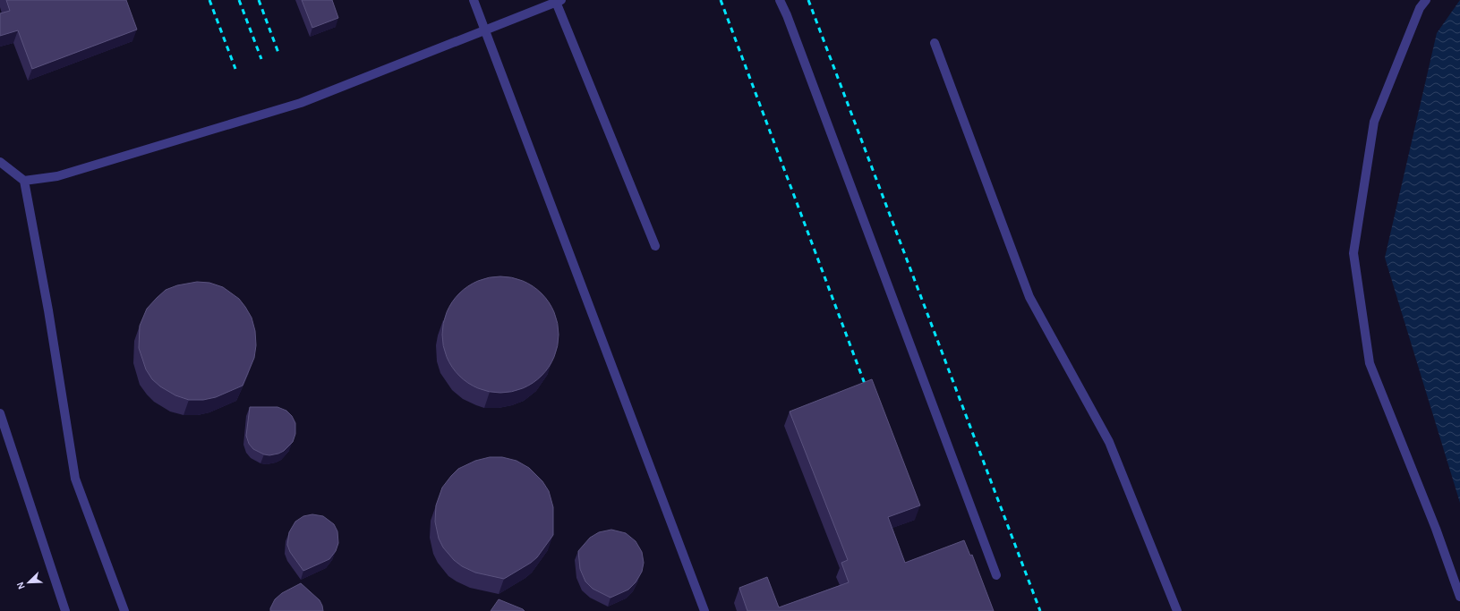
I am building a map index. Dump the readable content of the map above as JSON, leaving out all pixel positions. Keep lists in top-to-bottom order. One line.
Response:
{"north":"bottom left"}
